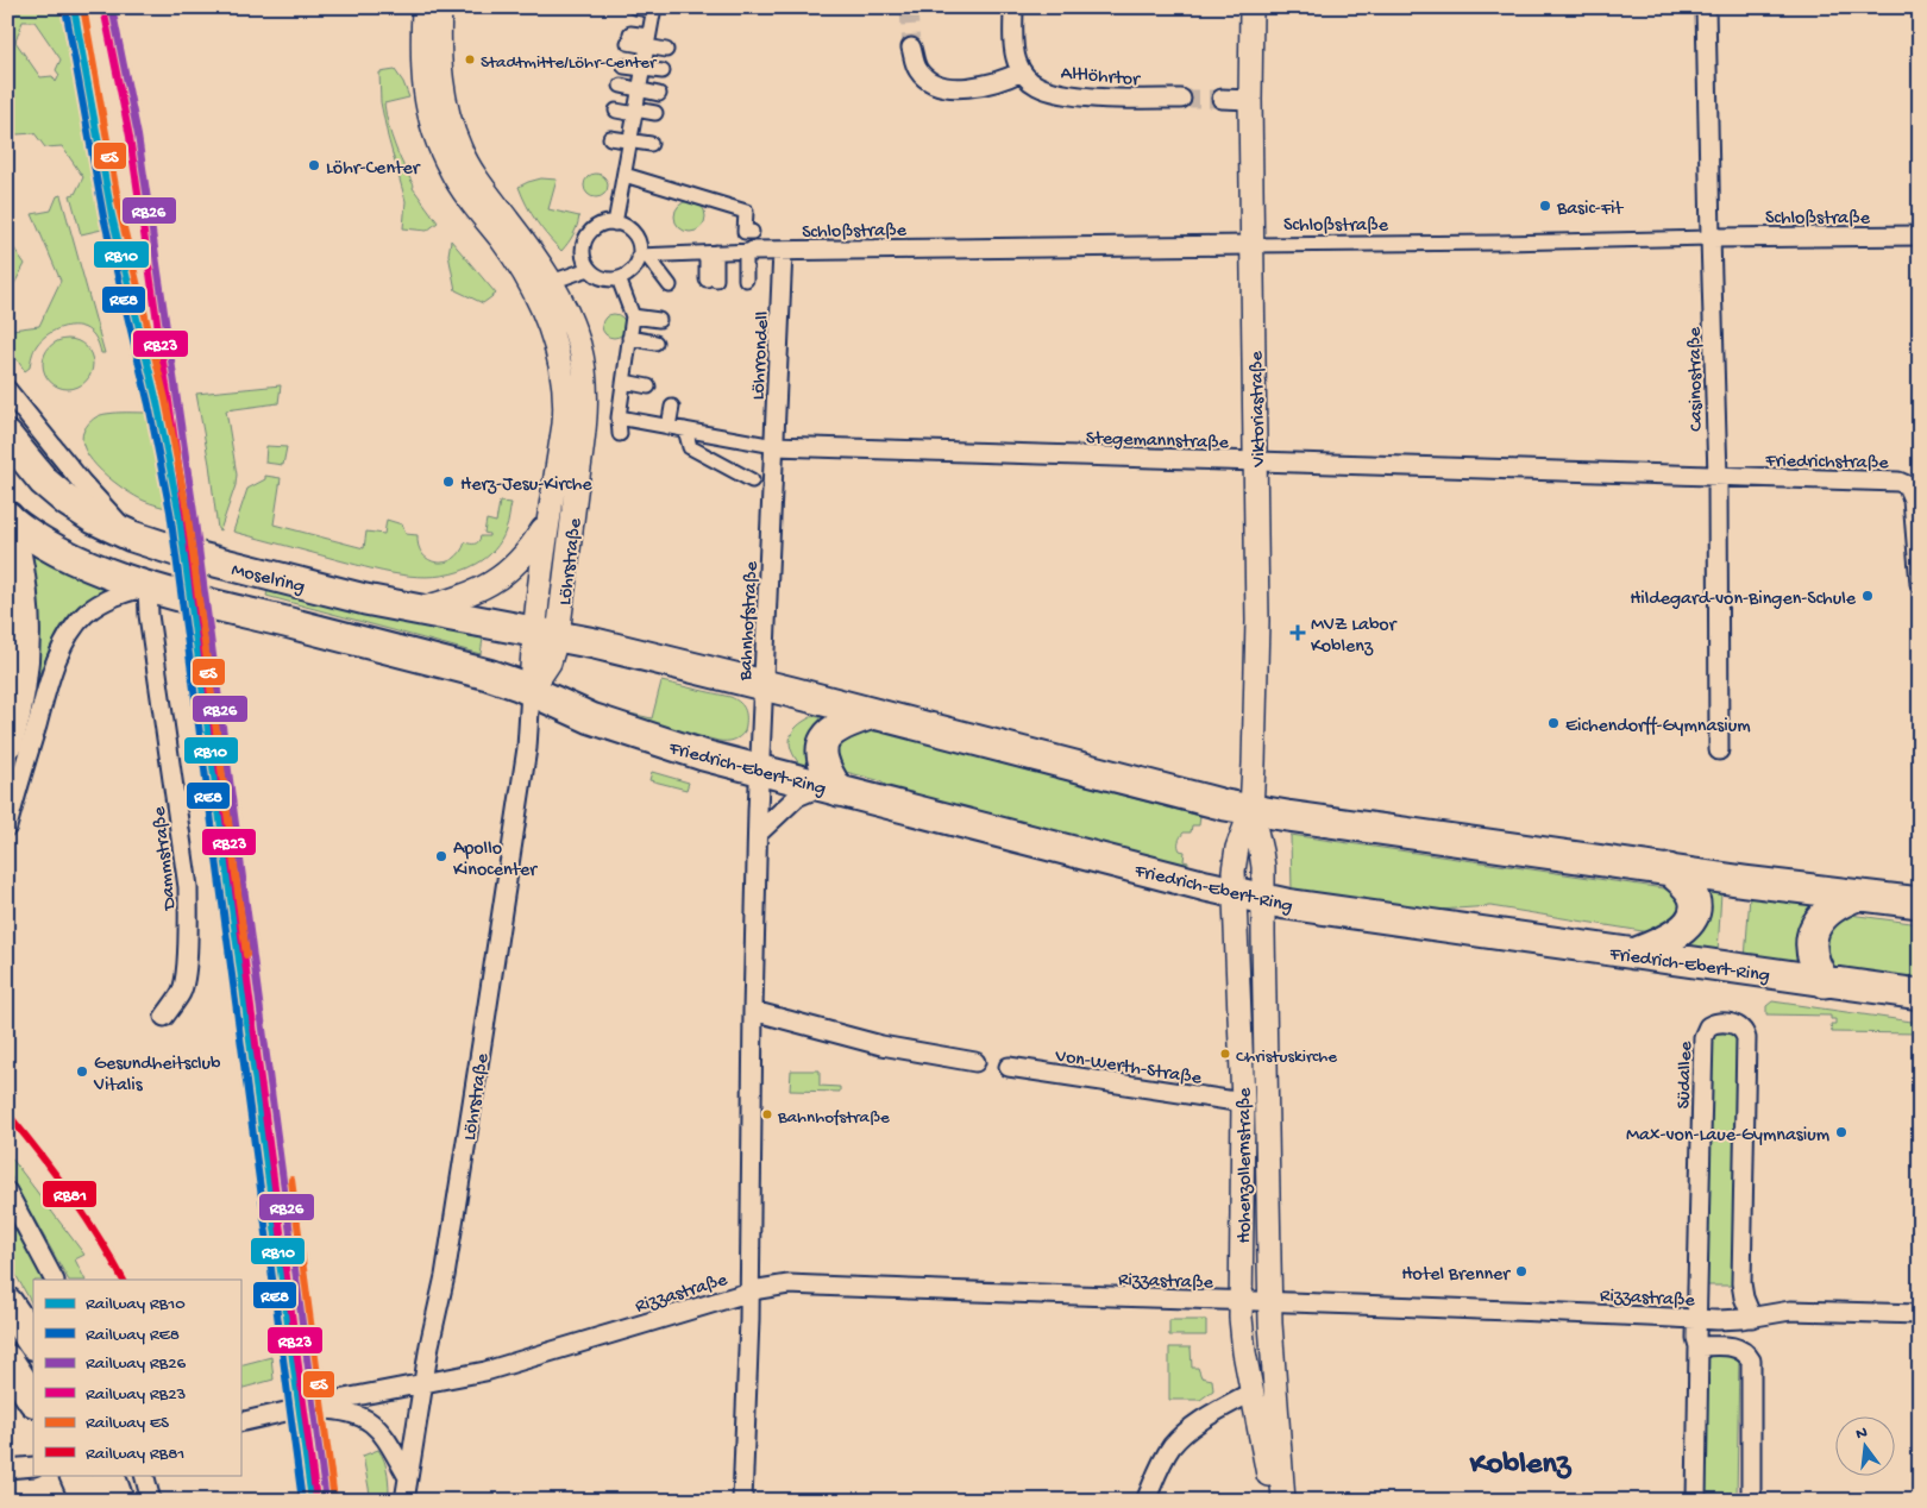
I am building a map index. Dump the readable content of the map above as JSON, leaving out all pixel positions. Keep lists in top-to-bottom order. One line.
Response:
{"streets":{"main road":["Moselring","Friedrich-Ebert-Ring"],"street":["Altlöhrtor","Schloßstraße","Löhrrondell","Casinostraße","Viktoriastraße","Stegemannstraße","Friedrichstraße","Löhrstraße","Bahnhofstraße","Dammstraße","Von-Werth-Straße","Südallee","Hohenzollernstraße","Rizzastraße"]},"crossings":[["Schloßstraße","Löhrrondell"],["Schloßstraße","Casinostraße"],["Schloßstraße","Viktoriastraße"],["Löhrrondell","Stegemannstraße"],["Löhrrondell","Bahnhofstraße"],["Casinostraße","Stegemannstraße"],["Casinostraße","Friedrichstraße"],["Viktoriastraße","Stegemannstraße"],["Viktoriastraße","Hohenzollernstraße"],["Stegemannstraße","Friedrichstraße"],["Stegemannstraße","Bahnhofstraße"],["Löhrstraße","Moselring"],["Löhrstraße","Friedrich-Ebert-Ring"],["Löhrstraße","Rizzastraße"],["Bahnhofstraße","Friedrich-Ebert-Ring"],["Bahnhofstraße","Rizzastraße"],["Friedrich-Ebert-Ring","Hohenzollernstraße"],["Von-Werth-Straße","Hohenzollernstraße"],["Südallee","Rizzastraße"],["Hohenzollernstraße","Rizzastraße"]],"districts":["Koblenz"],"places":{"other":["Stadtmitte/Löhr-Center","Löhr-Center","Basic-Fit","Herz-Jesu-Kirche","Hildegard-von-Bingen-Schule","Eichendorff-Gymnasium","Apollo Kinocenter","Christuskirche","Gesundheitsclub Vitalis","Bahnhofstraße","Max-von-Laue-Gymnasium","Hotel Brenner"],"health":["MVZ Labor Koblenz"]},"lines":["rail line RB10","rail line RB26","rail line ES","rail line RE8","rail line RB23","rail line RB81"],"legend":["Railway RB10","Railway RE8","Railway RB26","Railway RB23","Railway ES","Railway RB81"],"north":"top"}
